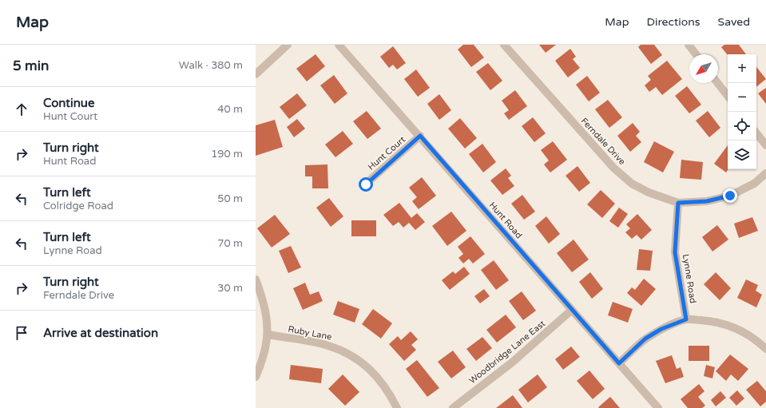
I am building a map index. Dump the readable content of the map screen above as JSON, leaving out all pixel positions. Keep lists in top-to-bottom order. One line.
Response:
{"streets":{"street":["Ferndale Drive","Hunt Court","Hunt Road","Lynne Road","Ruby Lane","Woodbridge Lane East"]},"crossings":[["Ferndale Drive","Lynne Road"],["Hunt Court","Hunt Road"],["Hunt Road","Woodbridge Lane East"]],"north":"bottom left","page":{"header":"Map","nav":["Map","Directions","Saved"],"heading":["5 min","Walk · 380 m"],"map_buttons":["+","−"],"list":[["Continue","Hunt Court","40 m"],["Turn right","Hunt Road","190 m"],["Turn left","Colridge Road","50 m"],["Turn left","Lynne Road","70 m"],["Turn right","Ferndale Drive","30 m"],"Arrive at destination"]}}
